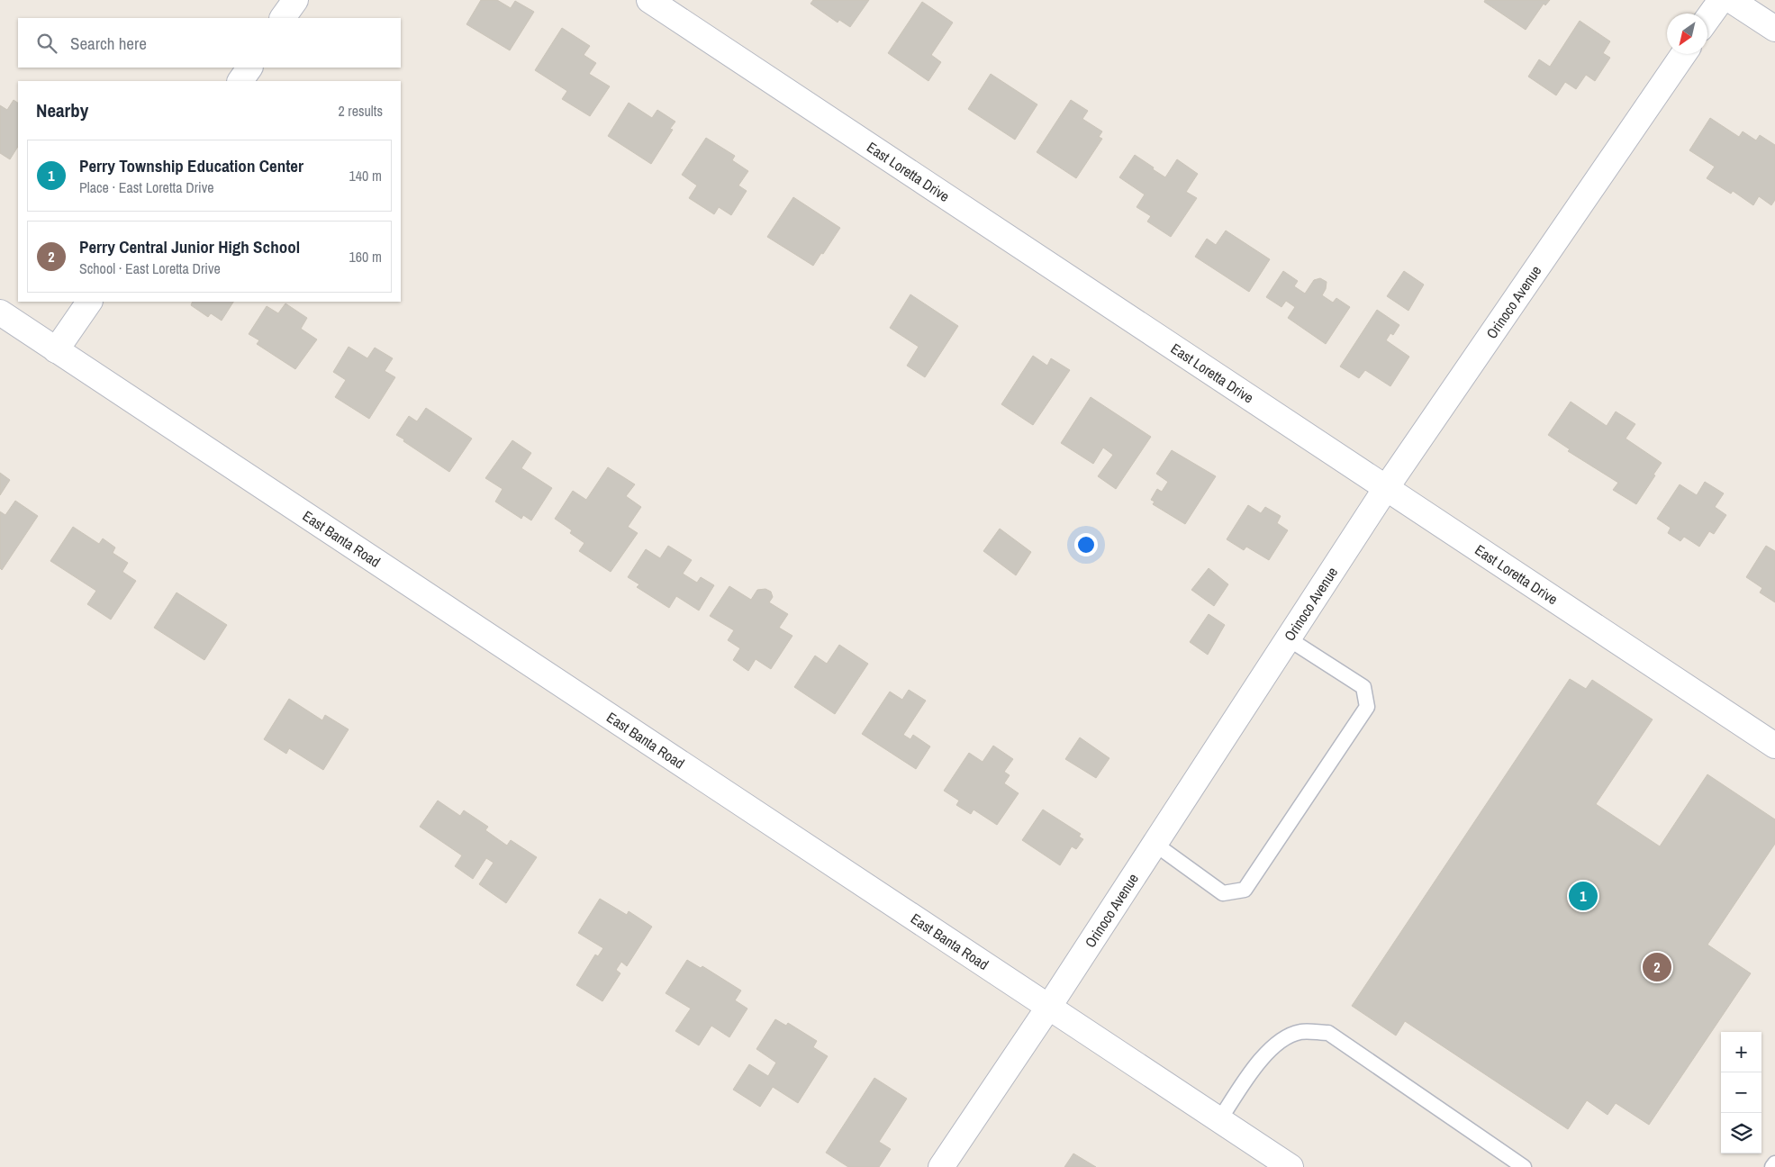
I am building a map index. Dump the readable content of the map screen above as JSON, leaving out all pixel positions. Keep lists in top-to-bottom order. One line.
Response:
{"streets":{"street":["East Loretta Drive","Orinoco Avenue","East Banta Road"]},"crossings":[["East Loretta Drive","Orinoco Avenue"],["Orinoco Avenue","East Banta Road"]],"north":"bottom left","page":{"search":"Search here","heading":["Nearby","2 results"],"list":[{"mark":"1","name":"Perry Township Education Center","note":"Place · East Loretta Drive","value":"140 m"},{"mark":"2","name":"Perry Central Junior High School","note":"School · East Loretta Drive","value":"160 m"}],"pins":["1","2"],"map_buttons":["+","−"]}}
